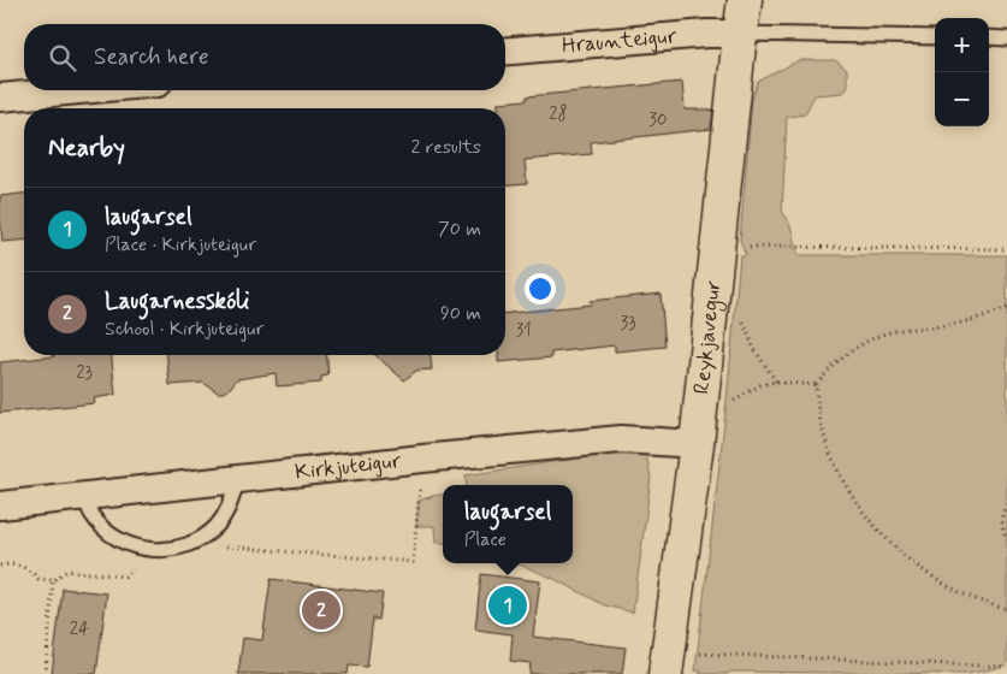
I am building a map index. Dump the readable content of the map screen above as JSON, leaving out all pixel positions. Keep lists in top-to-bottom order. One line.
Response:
{"streets":{"street":["Hraunteigur","Reykjavegur","Kirkjuteigur"]},"crossings":[["Hraunteigur","Reykjavegur"],["Reykjavegur","Kirkjuteigur"]],"house_numbers":["28","30","33","31","23","24"],"page":{"map_buttons":["+","−"],"search":"Search here","heading":["Nearby","2 results"],"list":[{"mark":"1","name":"laugarsel","note":"Place · Kirkjuteigur","value":"70 m"},{"mark":"2","name":"Laugarnesskóli","note":"School · Kirkjuteigur","value":"90 m"}],"popup":["laugarsel","Place"],"pins":["1","2"]}}
